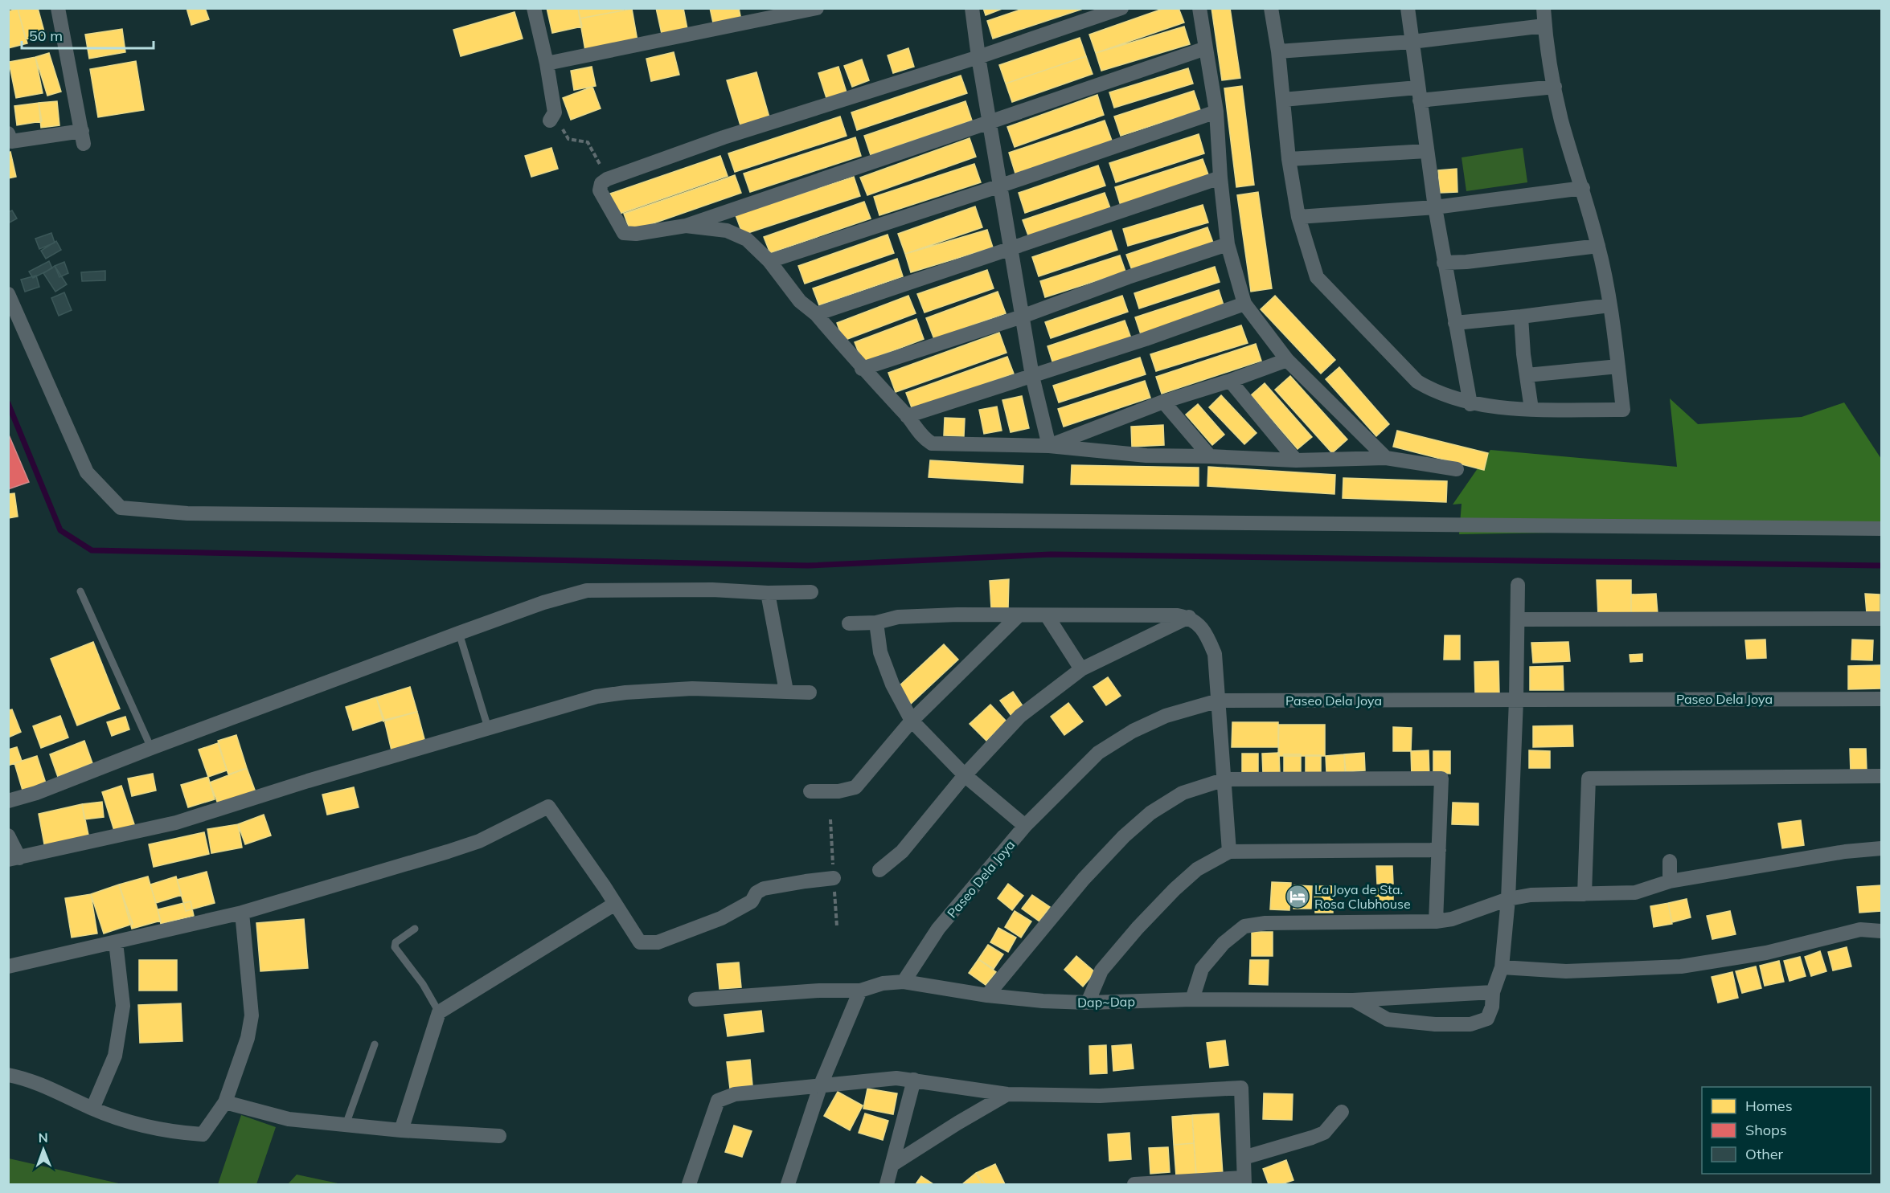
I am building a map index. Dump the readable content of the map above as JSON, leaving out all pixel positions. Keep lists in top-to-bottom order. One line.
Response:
{"streets":{"street":["Paseo Dela Joya","Dap~Dap"]},"crossings":[["Paseo Dela Joya","Dap~Dap"]],"places":{"hotel":["La Joya de Sta. Rosa Clubhouse"]},"legend":["Homes","Shops","Other"],"scale_bar":"50 m","north":"top"}
